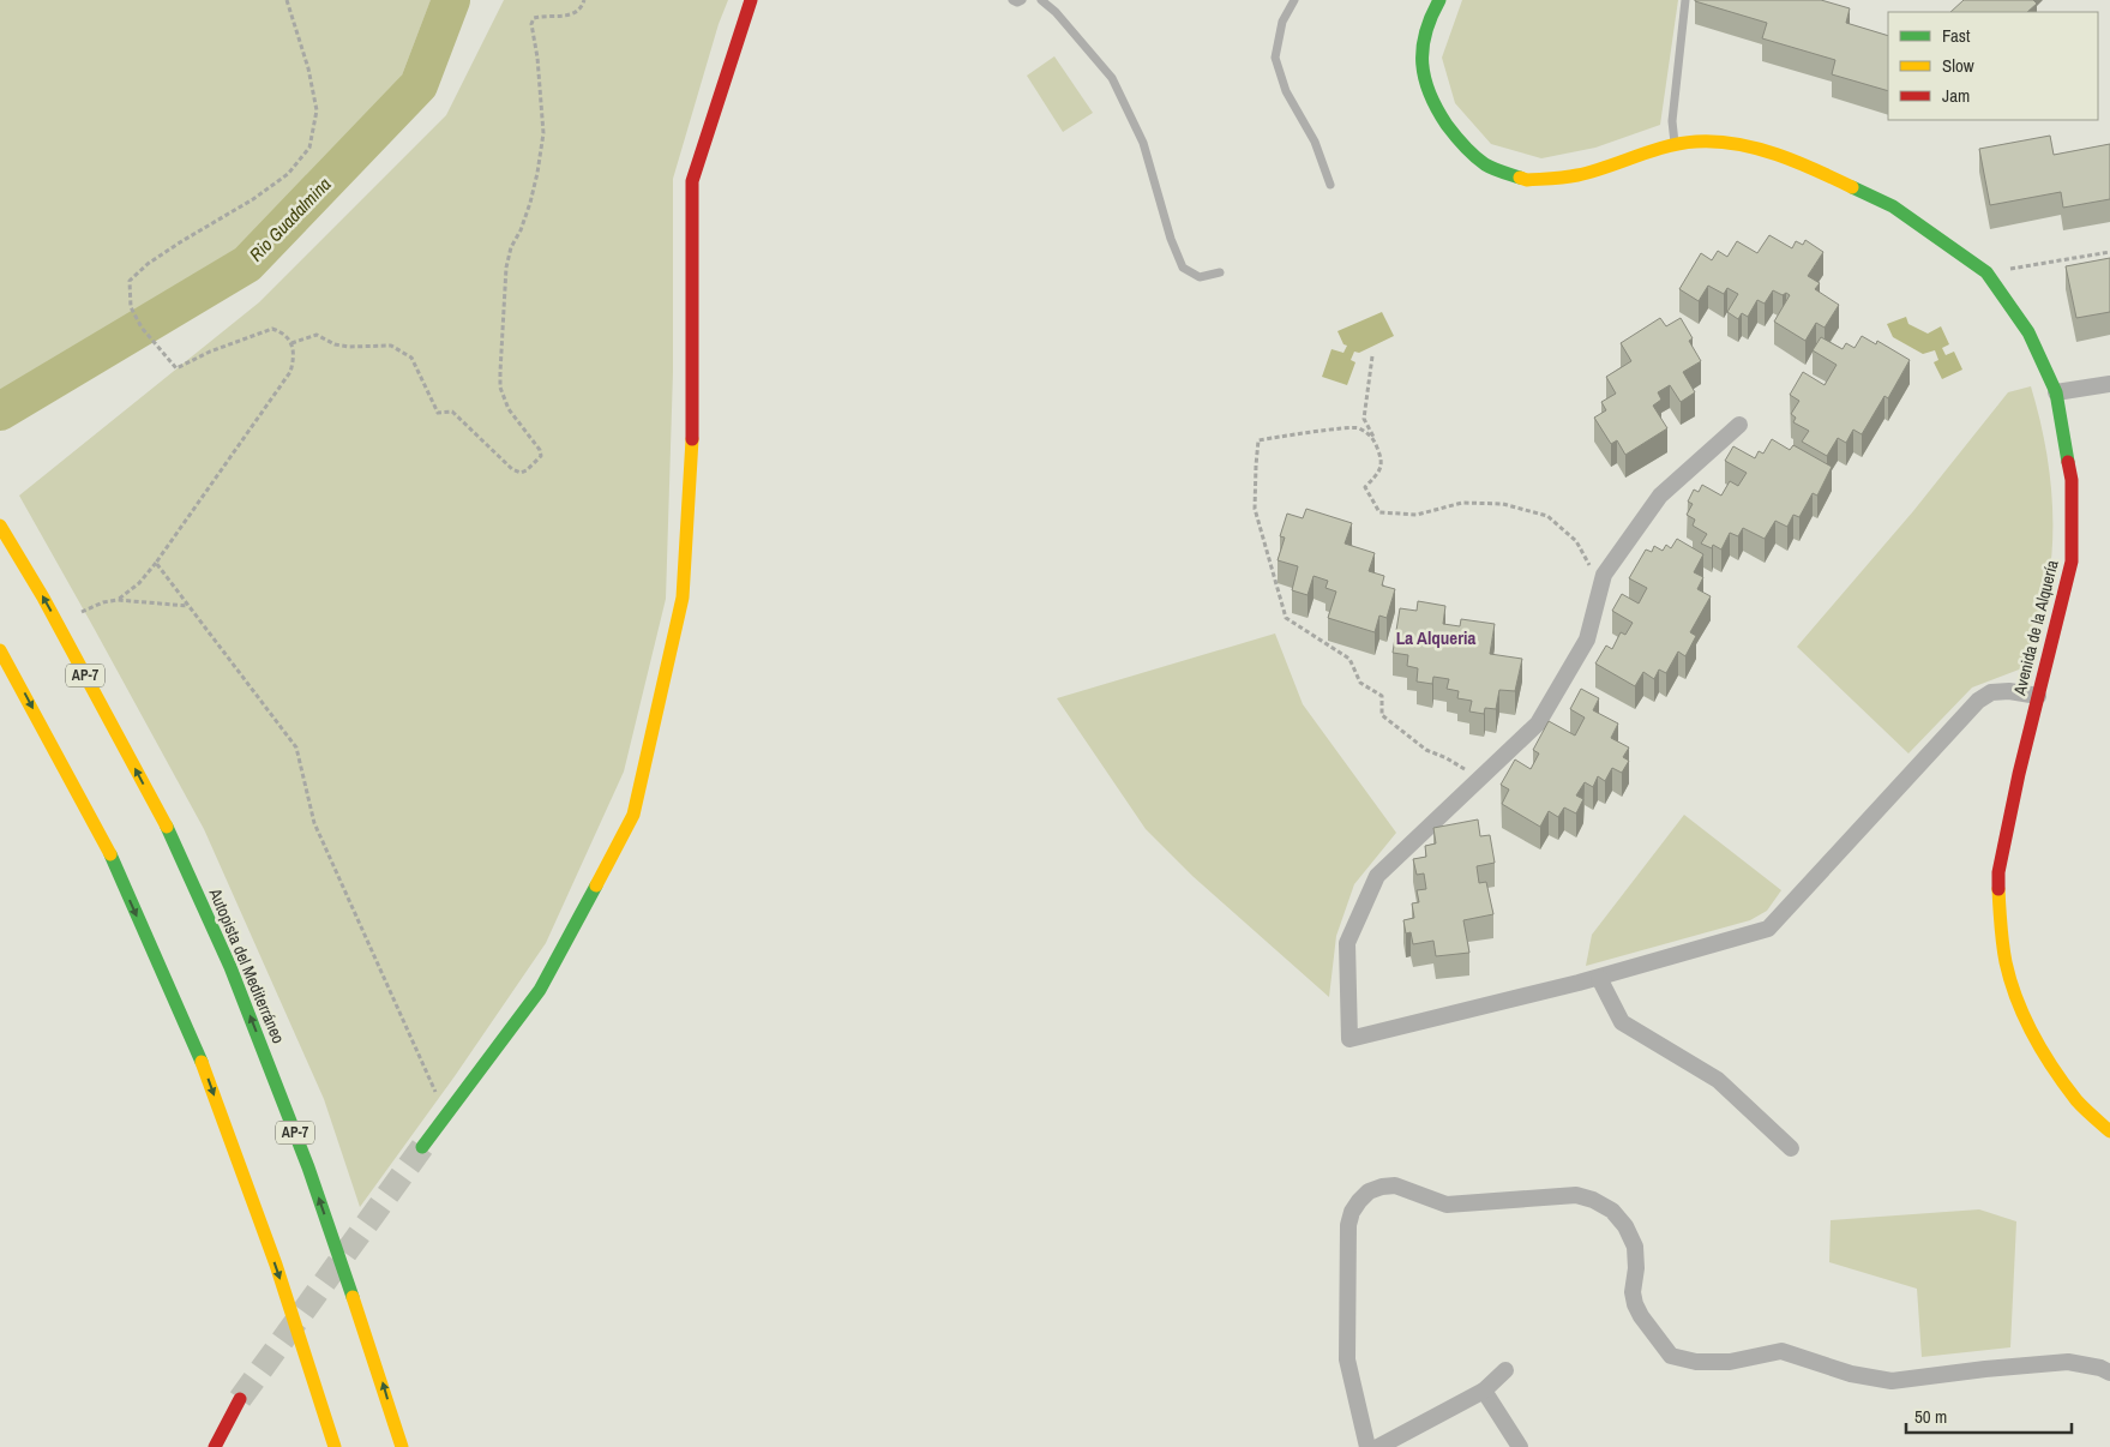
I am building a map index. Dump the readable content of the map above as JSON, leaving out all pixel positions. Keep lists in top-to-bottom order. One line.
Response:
{"streets":{"main road":["Avenida de la Alquería","AP-7","Autopista del Mediterráneo"]},"districts":["La Alqueria"],"water":["Rio Guadalmina"],"legend":["Fast","Slow","Jam"],"scale_bar":"50 m"}
